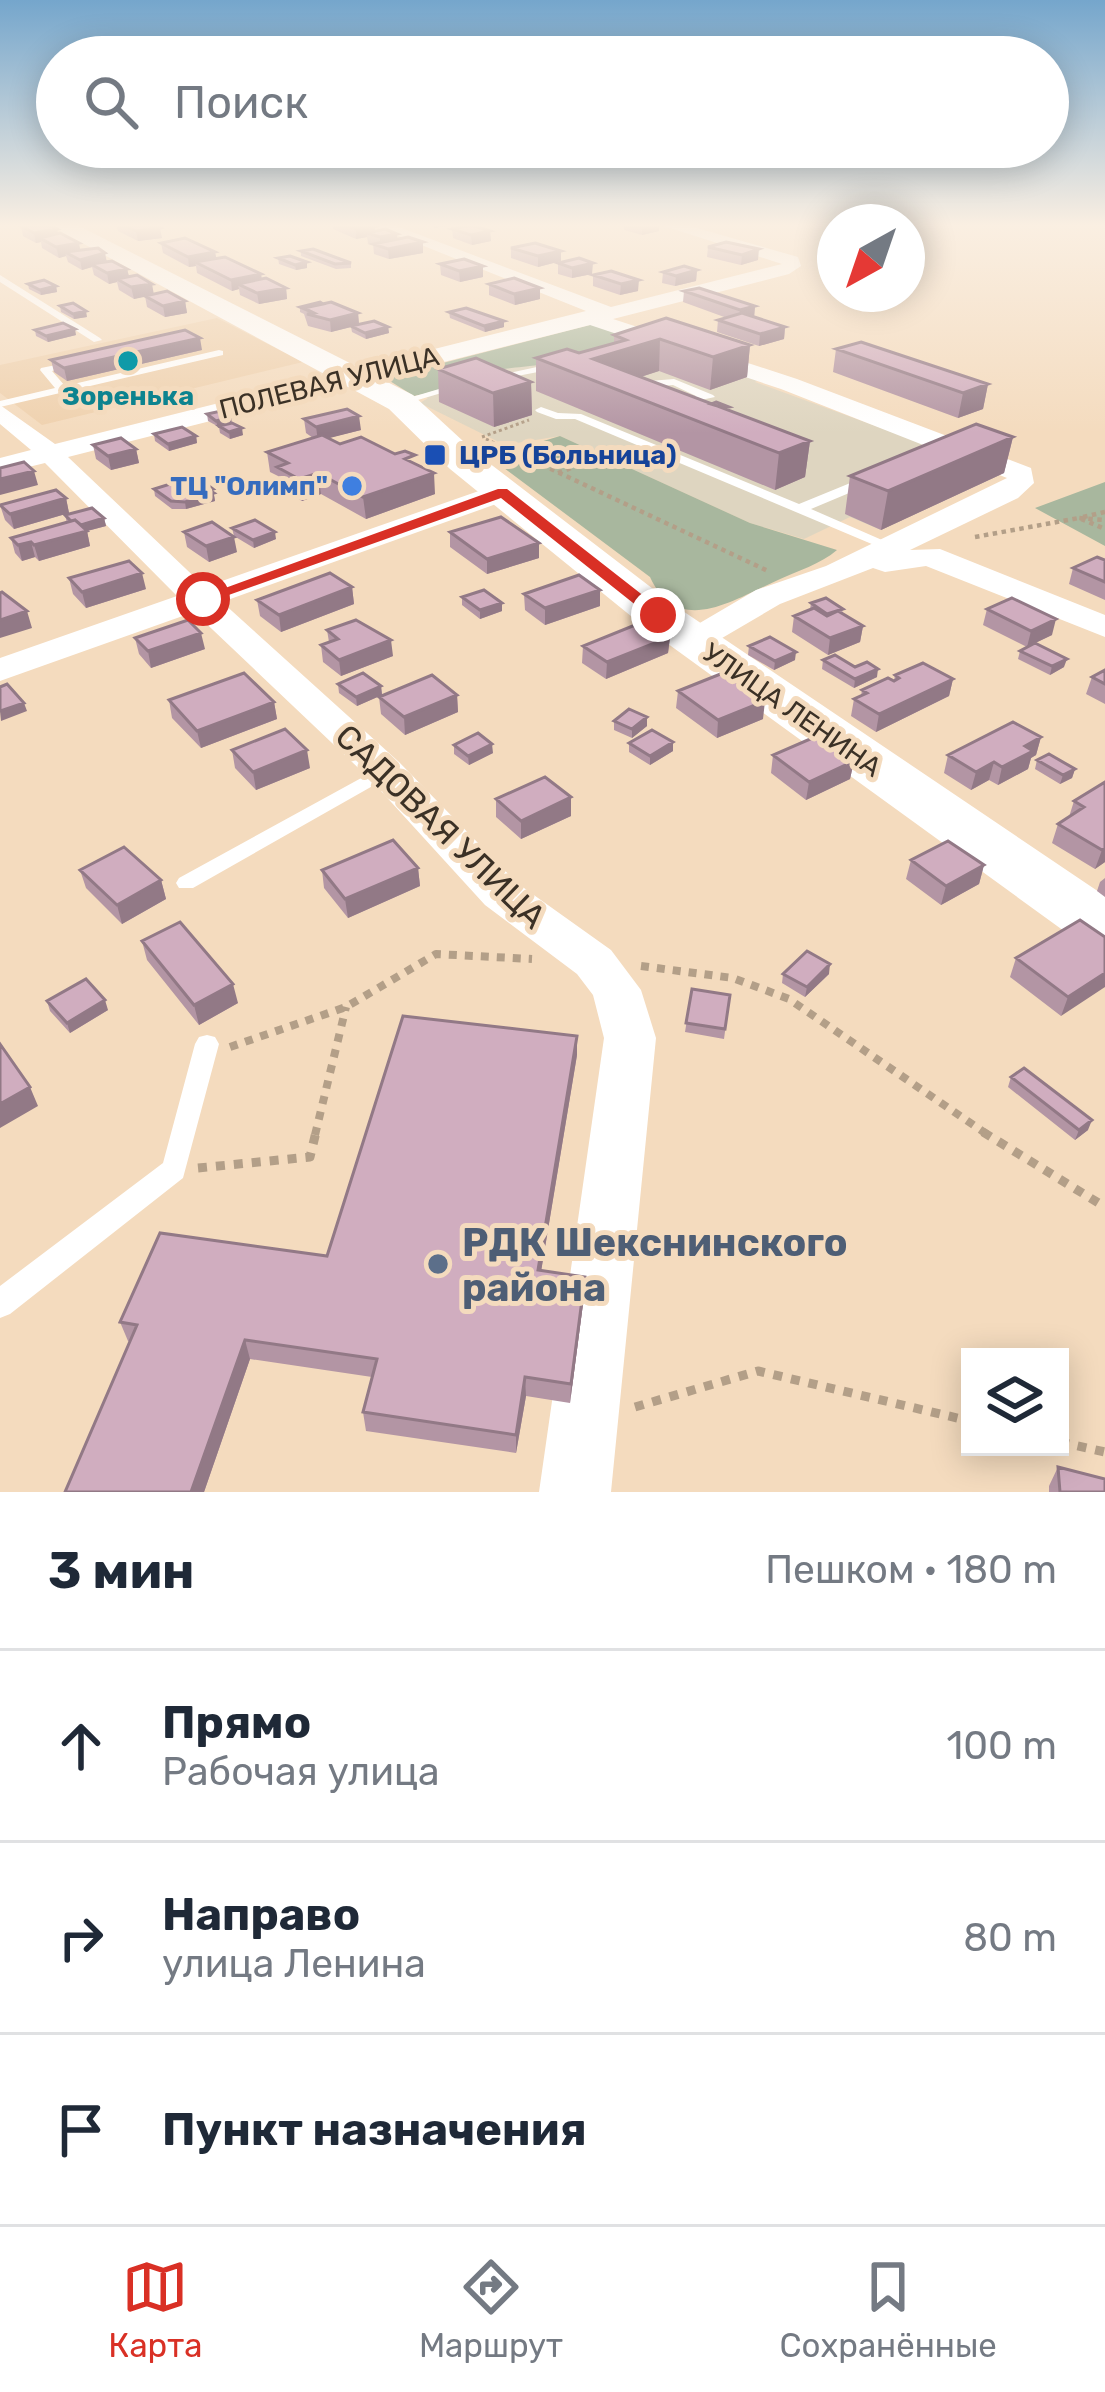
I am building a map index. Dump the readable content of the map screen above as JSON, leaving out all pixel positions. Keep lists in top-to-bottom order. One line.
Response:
{"streets":{"street":["ПОЛЕВАЯ УЛИЦА","УЛИЦА ЛЕНИНА","САДОВАЯ УЛИЦА"]},"crossings":[["ПОЛЕВАЯ УЛИЦА","УЛИЦА ЛЕНИНА"],["ПОЛЕВАЯ УЛИЦА","САДОВАЯ УЛИЦА"]],"places":{"other":["Зоренька","ТЦ \"Олимп\"","РДК Шекснинского района"],"transit":["ЦРБ (Больница)"]},"north":"bottom left","page":{"search":"Поиск","heading":["3 мин","Пешком · 180 m"],"list":[["Прямо","Рабочая улица","100 m"],["Направо","улица Ленина","80 m"],"Пункт назначения"],"nav":["Карта","Маршрут","Сохранённые"]}}
